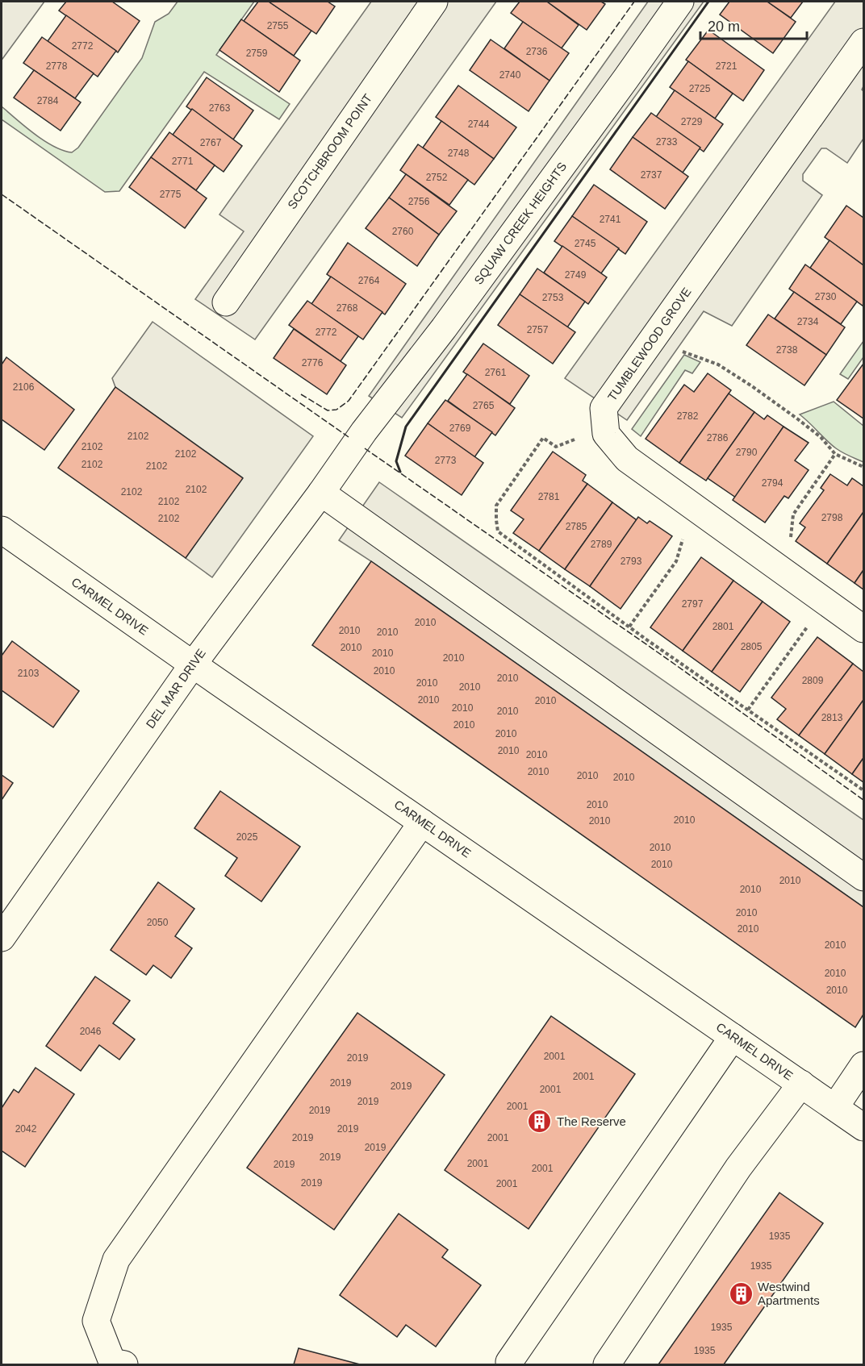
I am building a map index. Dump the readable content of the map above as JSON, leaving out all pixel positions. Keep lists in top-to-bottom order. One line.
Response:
{"streets":{"street":["SCOTCHBROOM POINT","SQUAW CREEK HEIGHTS","TUMBLEWOOD GROVE","CARMEL DRIVE","DEL MAR DRIVE"]},"crossings":[["SQUAW CREEK HEIGHTS","DEL MAR DRIVE"],["CARMEL DRIVE","DEL MAR DRIVE"]],"places":{"building":["The Reserve","Westwind Apartments"]},"house_numbers":["2755","2772","2736","2759","2778","2721","2740","2725","2784","2763","2729","2744","2733","2767","2748","2771","2737","2752","2775","2756","2741","2760","2745","2749","2764","2730","2753","2768","2734","2757","2772","2738","2776","2761","2106","2765","2782","2769","2102","2786","2102","2790","2102","2773","2102","2102","2794","2102","2102","2781","2102","2798","2102","2785","2789","2793","2797","2010","2801","2010","2010","2805","2010","2010","2010","2010","2103","2010","2809","2010","2010","2010","2010","2010","2010","2813","2010","2010","2010","2010","2010","2010","2010","2010","2010","2010","2025","2010","2010","2010","2010","2010","2050","2010","2010","2010","2010","2046","2001","2019","2001","2019","2019","2001","2019","2001","2019","2042","2019","2019","2001","2019","2019","2001","2019","2001","2019","2001","1935","1935","1935","1935"],"scale_bar":"20 m"}
